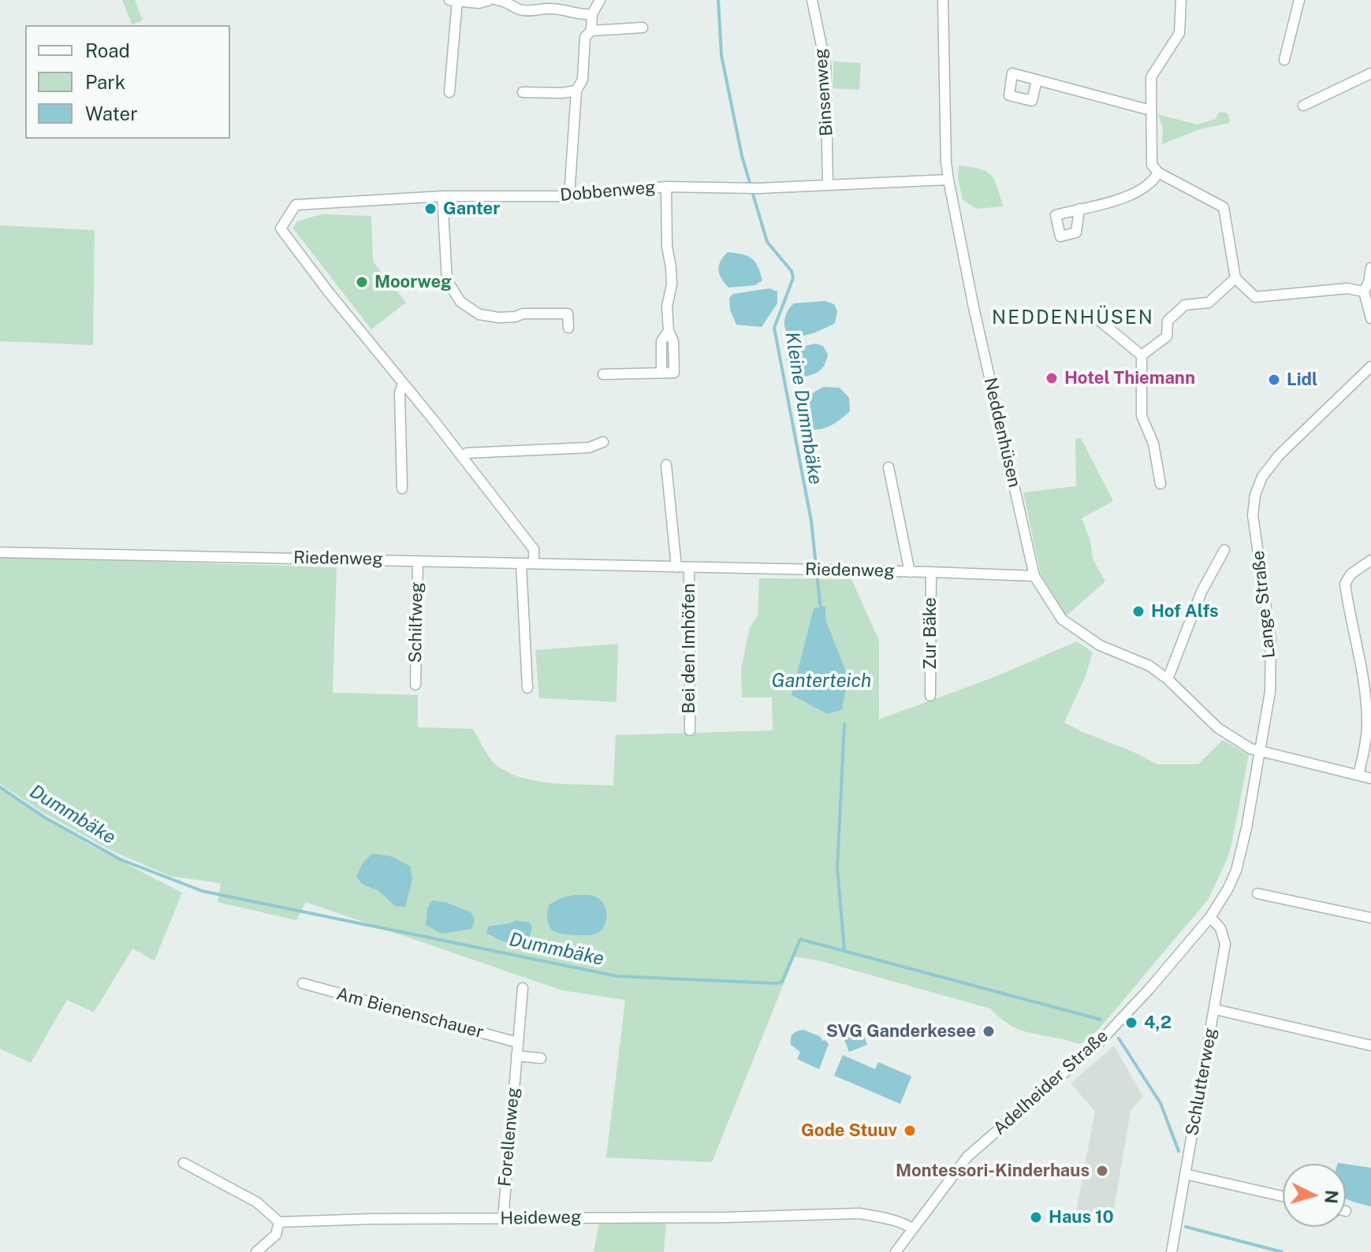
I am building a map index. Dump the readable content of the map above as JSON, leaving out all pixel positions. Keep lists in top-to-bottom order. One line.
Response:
{"streets":{"street":["Binsenweg","Dobbenweg","Neddenhüsen","Riedenweg","Lange Straße","Schilfweg","Zur Bäke","Bei den Imhöfen","Am Bienenschauer","Schlutterweg","Adelheider Straße","Forellenweg","Heideweg"]},"crossings":[["Binsenweg","Dobbenweg"],["Dobbenweg","Neddenhüsen"],["Neddenhüsen","Riedenweg"],["Neddenhüsen","Lange Straße"],["Riedenweg","Schilfweg"],["Riedenweg","Zur Bäke"],["Riedenweg","Bei den Imhöfen"],["Lange Straße","Schlutterweg"],["Lange Straße","Adelheider Straße"],["Am Bienenschauer","Forellenweg"],["Schlutterweg","Adelheider Straße"],["Adelheider Straße","Heideweg"],["Forellenweg","Heideweg"]],"districts":["NEDDENHÜSEN"],"water":["Kleine Dummbäke","Ganterteich","Dummbäke"],"places":["Ganter","Moorweg","Hotel Thiemann","Lidl","Hof Alfs","4,2","SVG Ganderkesee","Gode Stuuv","Montessori-Kinderhaus","Haus 10"],"legend":["Road","Park","Water"],"north":"right"}
